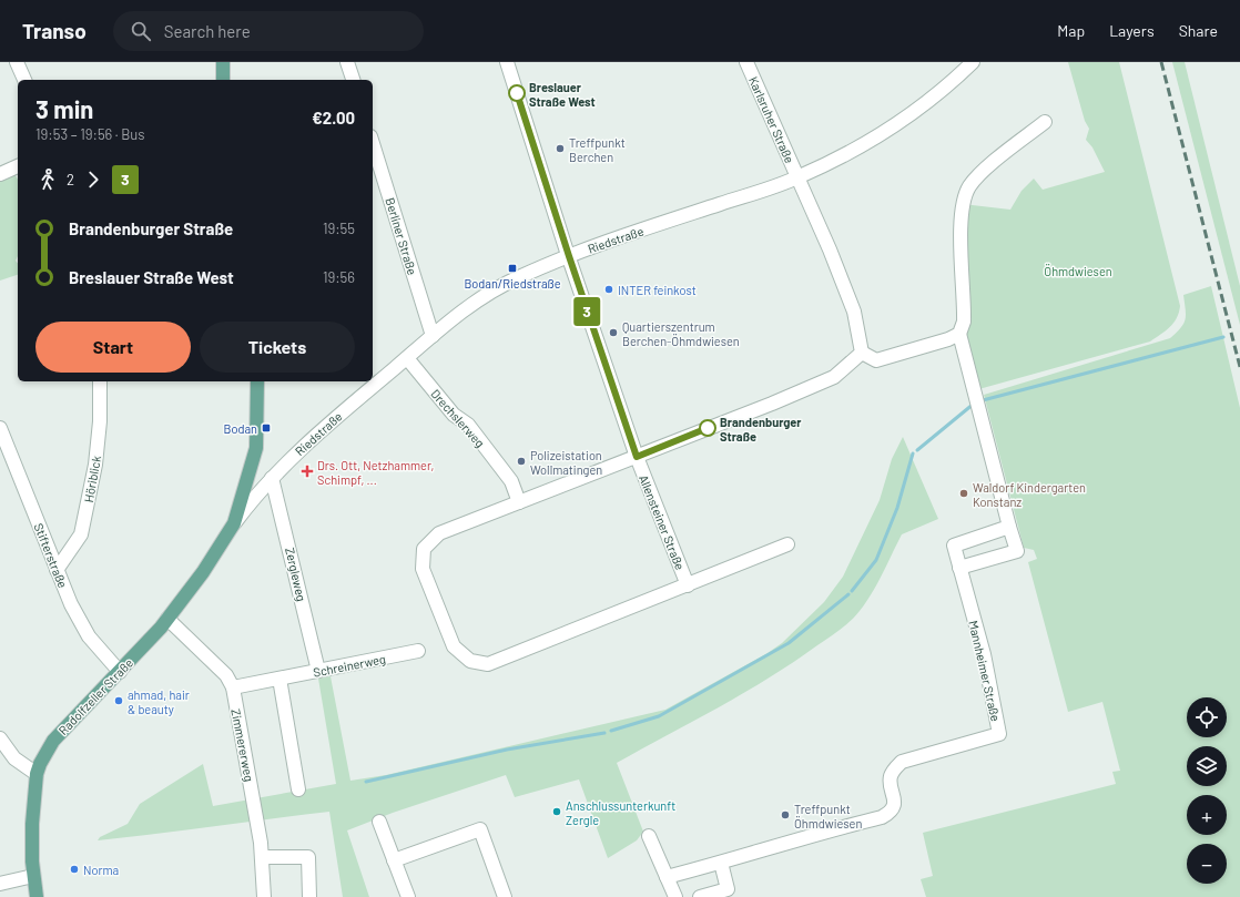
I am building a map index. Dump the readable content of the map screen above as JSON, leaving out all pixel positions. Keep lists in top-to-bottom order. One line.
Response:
{"streets":{"main road":["Radolfzeller Straße"],"street":["Karlsruher Straße","Berliner Straße","Riedstraße","Drechslerweg","Höriblick","Allensteiner Straße","Stifterstraße","Zergleweg","Schreinerweg","Mannheimer Straße","Zimmererweg"]},"crossings":[["Karlsruher Straße","Riedstraße"],["Berliner Straße","Riedstraße"],["Riedstraße","Drechslerweg"],["Riedstraße","Allensteiner Straße"],["Riedstraße","Zergleweg"],["Riedstraße","Radolfzeller Straße"],["Höriblick","Stifterstraße"],["Stifterstraße","Radolfzeller Straße"],["Zergleweg","Schreinerweg"],["Schreinerweg","Zimmererweg"],["Radolfzeller Straße","Zimmererweg"]],"parks":["Öhmdwiesen"],"places":{"other":["Breslauer Straße West","Treffpunkt Berchen","INTER feinkost","Quartierszentrum Berchen-Öhmdwiesen","Brandenburger Straße","Polizeistation Wollmatingen","Waldorf Kindergarten Konstanz","ahmad, hair & beauty","Anschlussunterkunft Zergle","Treffpunkt Öhmdwiesen","Norma"],"transit":["Bodan/Riedstraße","Bodan"],"health":["Drs. Ott, Netzhammer, Schimpf, ..."]},"lines":["bus line 3"],"page":{"header":"Transo","search":"Search here","nav":["Map","Layers","Share"],"on_map":"3","heading":["3 min","19:53 – 19:56 · Bus","€2.00"],"legs":["2","3"],"list":[{"name":"Brandenburger Straße","value":"19:55"},{"name":"Breslauer Straße West","value":"19:56"}],"buttons":["Start","Tickets"],"map_buttons":["+","−"]}}
